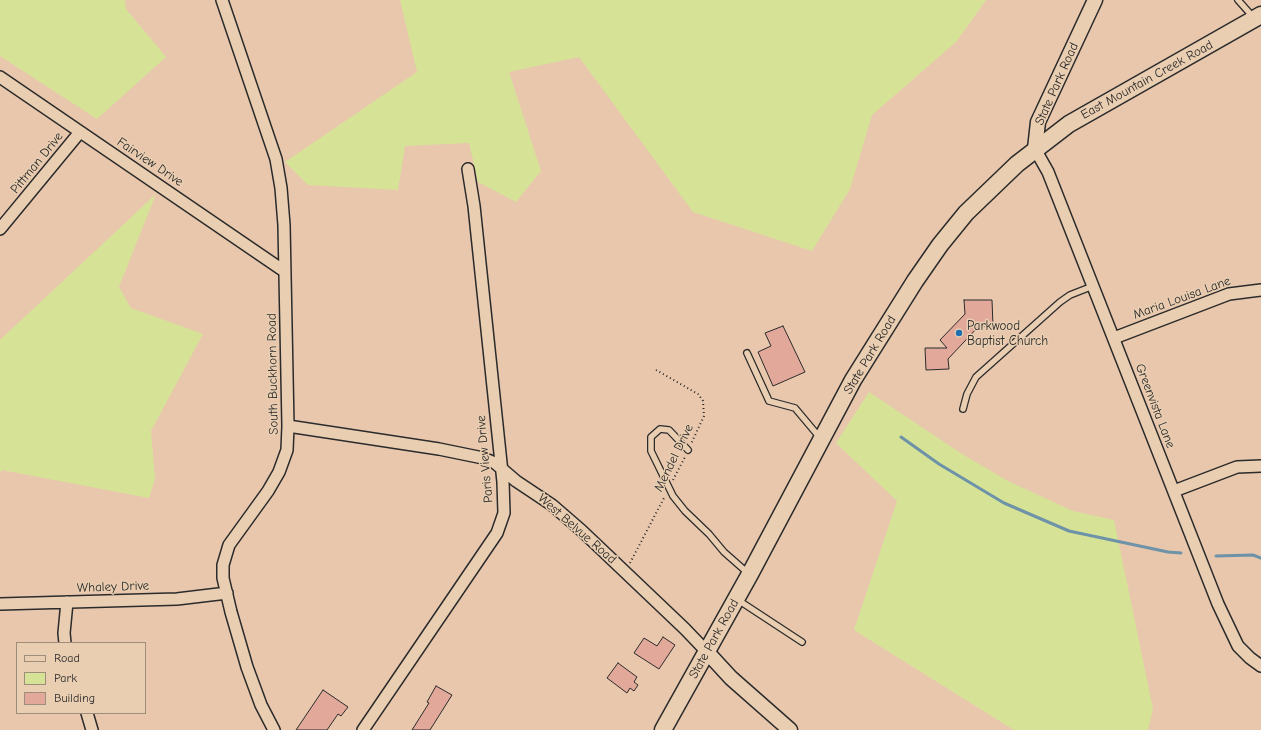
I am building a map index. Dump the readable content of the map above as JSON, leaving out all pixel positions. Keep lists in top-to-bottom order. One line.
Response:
{"streets":{"main road":["East Mountain Creek Road","State Park Road"],"street":["Fairview Drive","Pittman Drive","Maria Louisa Lane","South Buckhorn Road","Greenvista Lane","Paris View Drive","West Belvue Road","Whaley Drive"],"path":["Mendel Drive"]},"crossings":[["East Mountain Creek Road","State Park Road"],["East Mountain Creek Road","Greenvista Lane"],["State Park Road","Greenvista Lane"],["State Park Road","West Belvue Road"],["Fairview Drive","Pittman Drive"],["Fairview Drive","South Buckhorn Road"],["Maria Louisa Lane","Greenvista Lane"],["South Buckhorn Road","West Belvue Road"],["South Buckhorn Road","Whaley Drive"],["Mendel Drive","West Belvue Road"],["Paris View Drive","West Belvue Road"]],"places":["Parkwood Baptist Church"],"legend":["Road","Park","Building"]}
